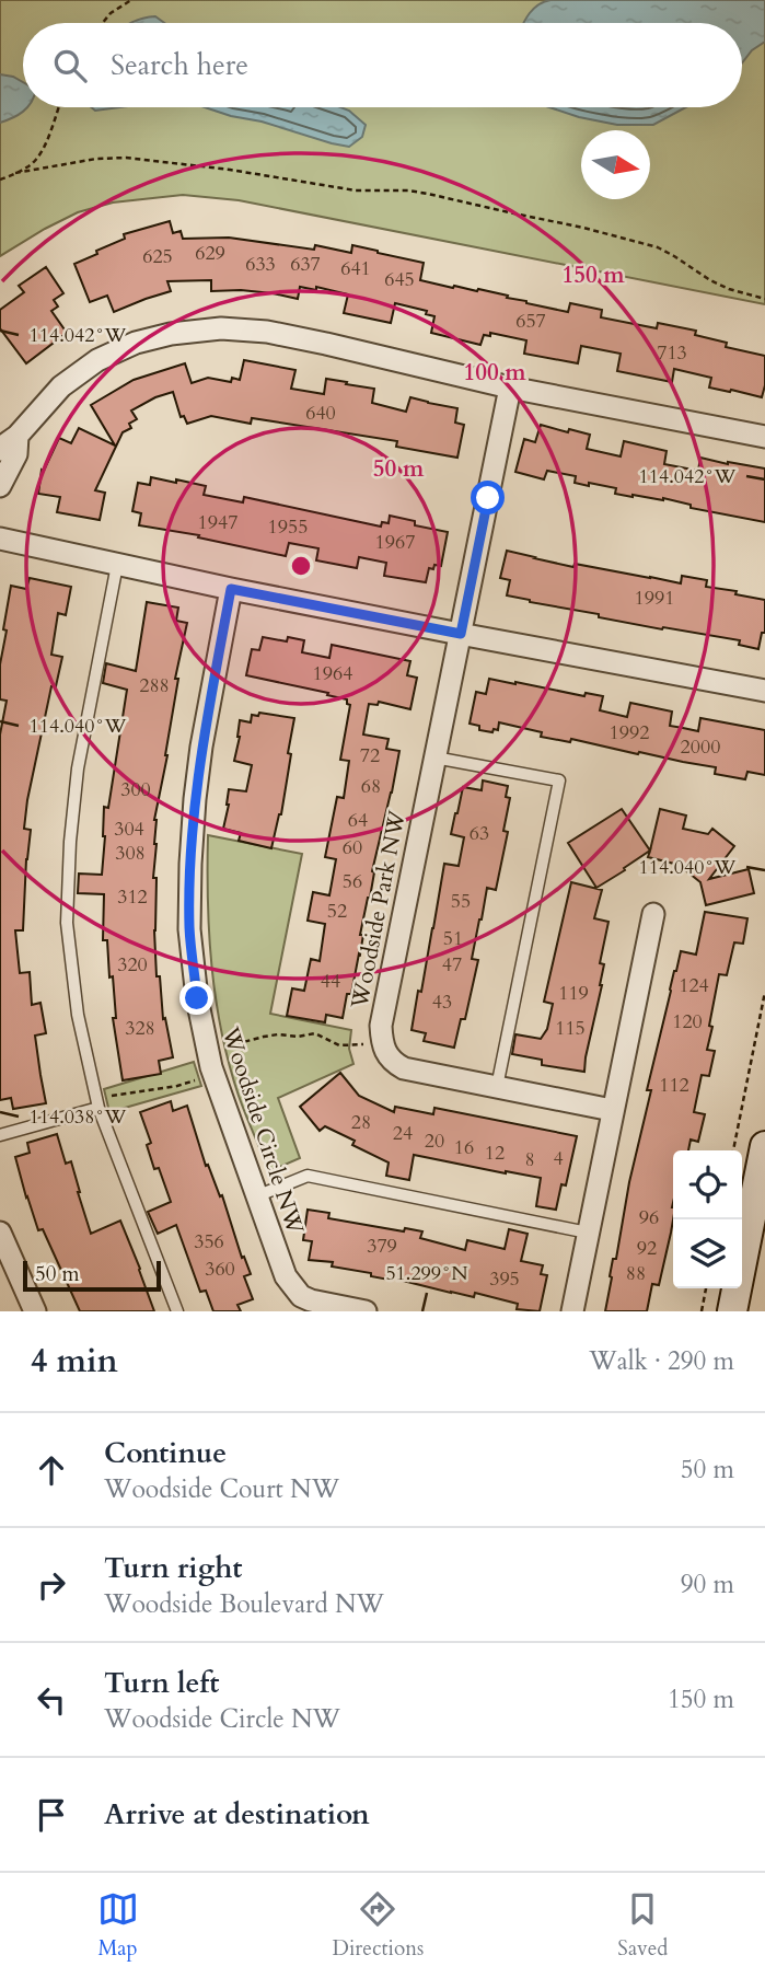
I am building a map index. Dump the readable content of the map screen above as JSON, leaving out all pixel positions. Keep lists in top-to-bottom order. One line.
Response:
{"streets":{"street":["Woodside Park NW","Woodside Circle NW"]},"house_numbers":["629","625","633","637","641","645","657","713","640","1947","1955","1967","1991","1964","288","1992","2000","72","68","300","64","304","63","60","308","56","312","55","52","51","320","47","44","124","119","43","120","328","115","112","28","24","20","16","12","4","8","96","356","379","92","360","88","395"],"scale_bar":"50 m","north":"right","page":{"search":"Search here","scale":"50 m","heading":["4 min","Walk · 290 m"],"list":[["Continue","Woodside Court NW","50 m"],["Turn right","Woodside Boulevard NW","90 m"],["Turn left","Woodside Circle NW","150 m"],"Arrive at destination"],"nav":["Map","Directions","Saved"]},"coordinates":["114.042°W","114.040°W","114.038°W","51.299°N"],"rings":["150 m","100 m","50 m"]}
